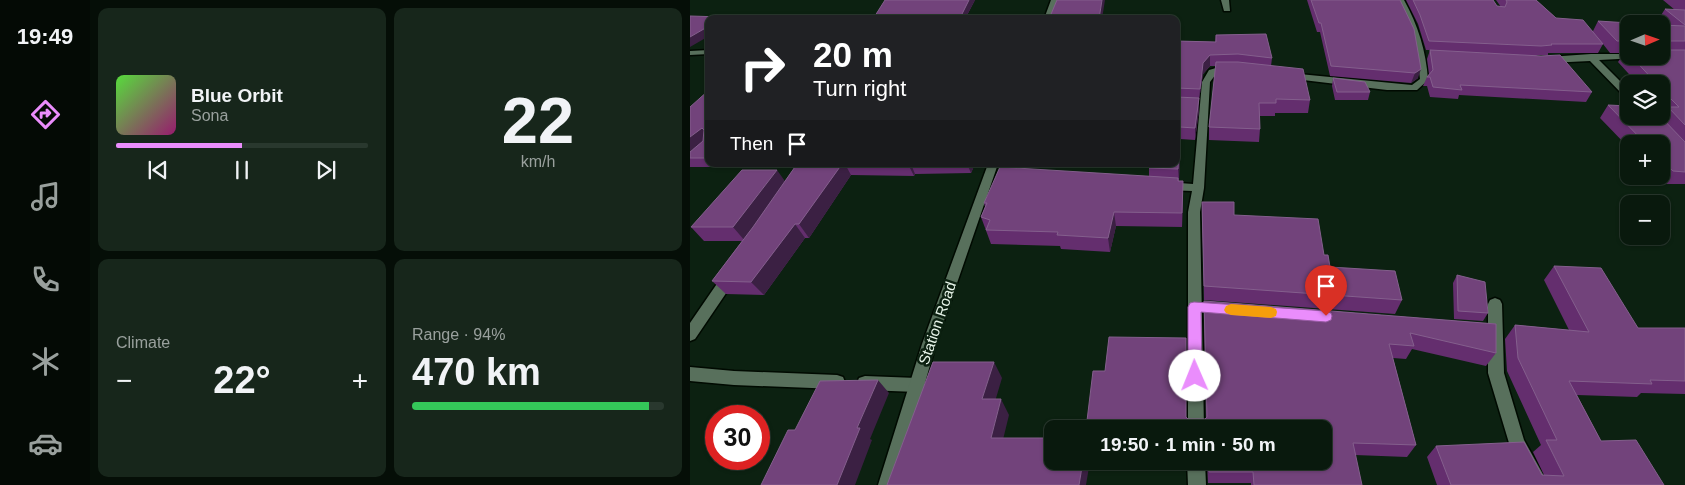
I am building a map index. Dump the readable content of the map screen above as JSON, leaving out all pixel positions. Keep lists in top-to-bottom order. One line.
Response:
{"streets":{"street":["Station Road"]},"north":"right","page":{"tabs":"19:49","tile":[["22","km/h"],"Climate",["Range · 94%","470 km"]],"map_buttons":["+","−"],"turn":["20 m","Turn right"],"song":["Blue Orbit","Sona"],"then":"Then","heat":["−","22°","+"],"limit":"30","trip":"19:50 · 1 min · 50 m"}}
